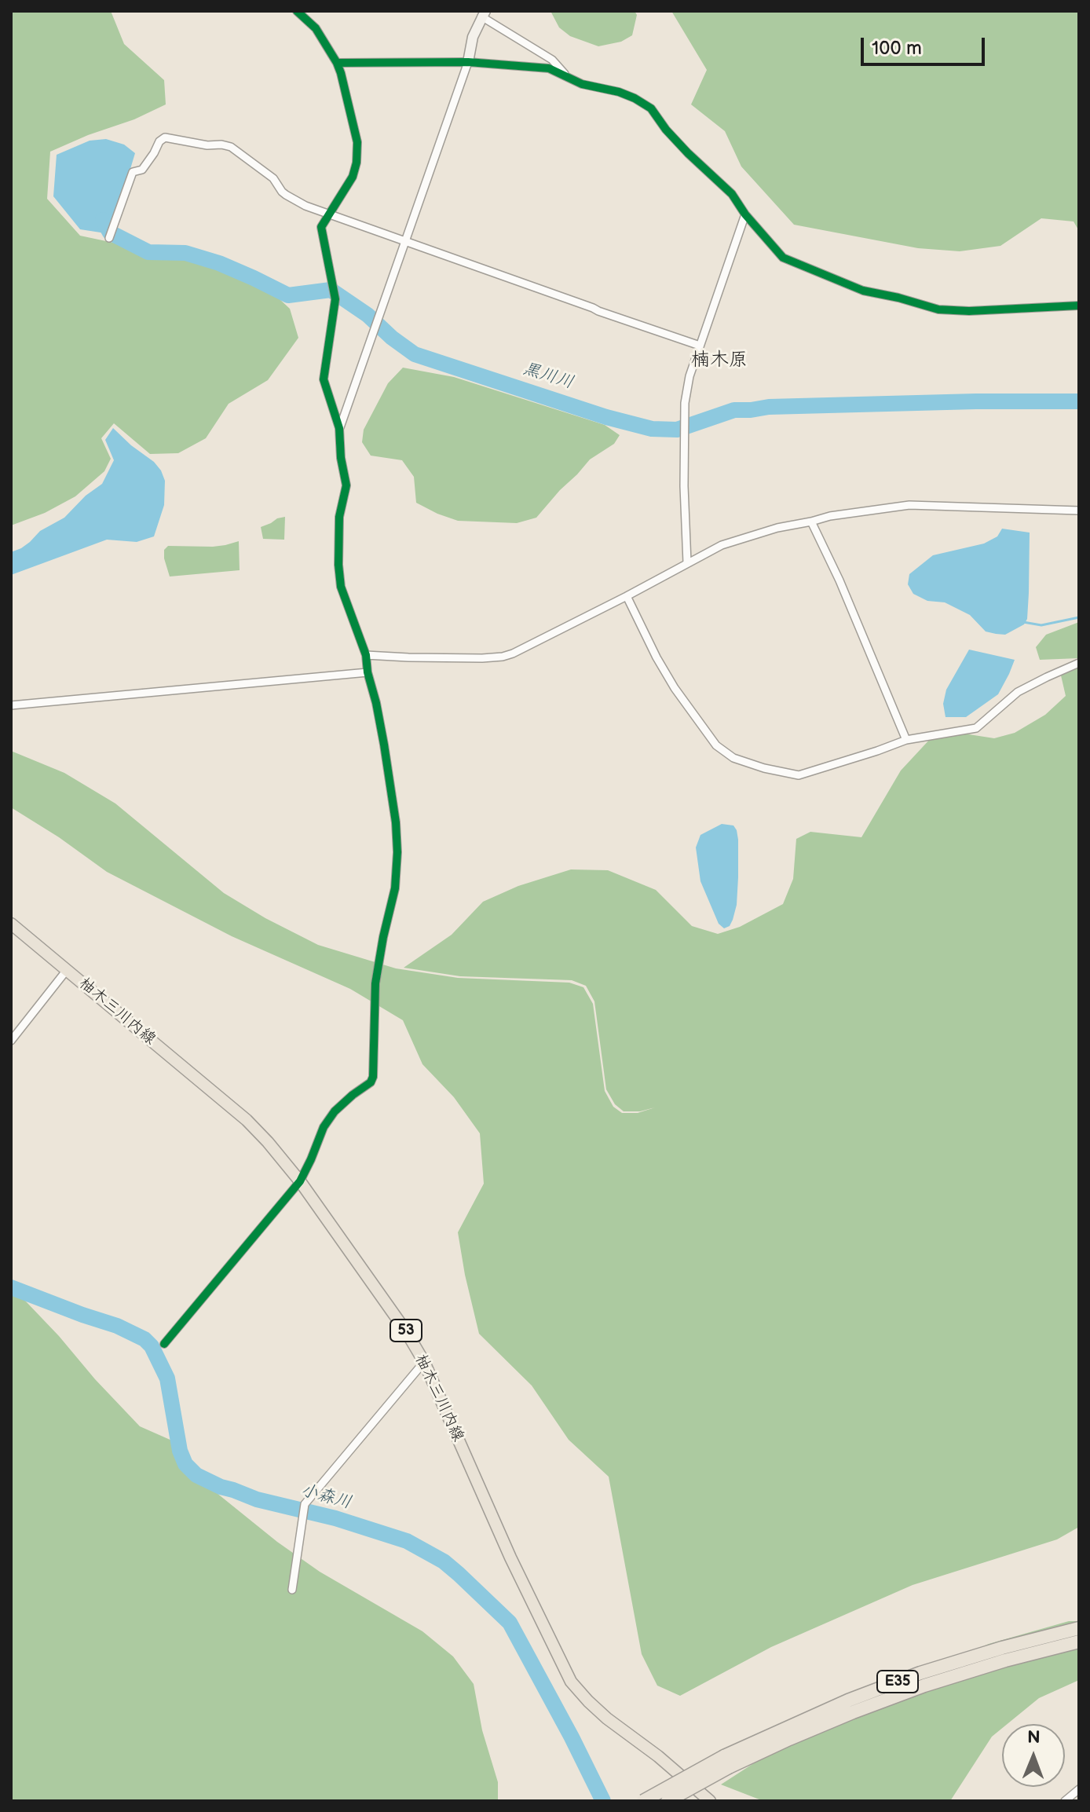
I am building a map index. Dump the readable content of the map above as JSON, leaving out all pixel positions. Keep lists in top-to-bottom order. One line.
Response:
{"streets":{"highway":["E35"],"main road":["柚木三川内線","53"]},"districts":["楠木原"],"water":["黒川川","小森川"],"scale_bar":"100 m","north":"top"}
